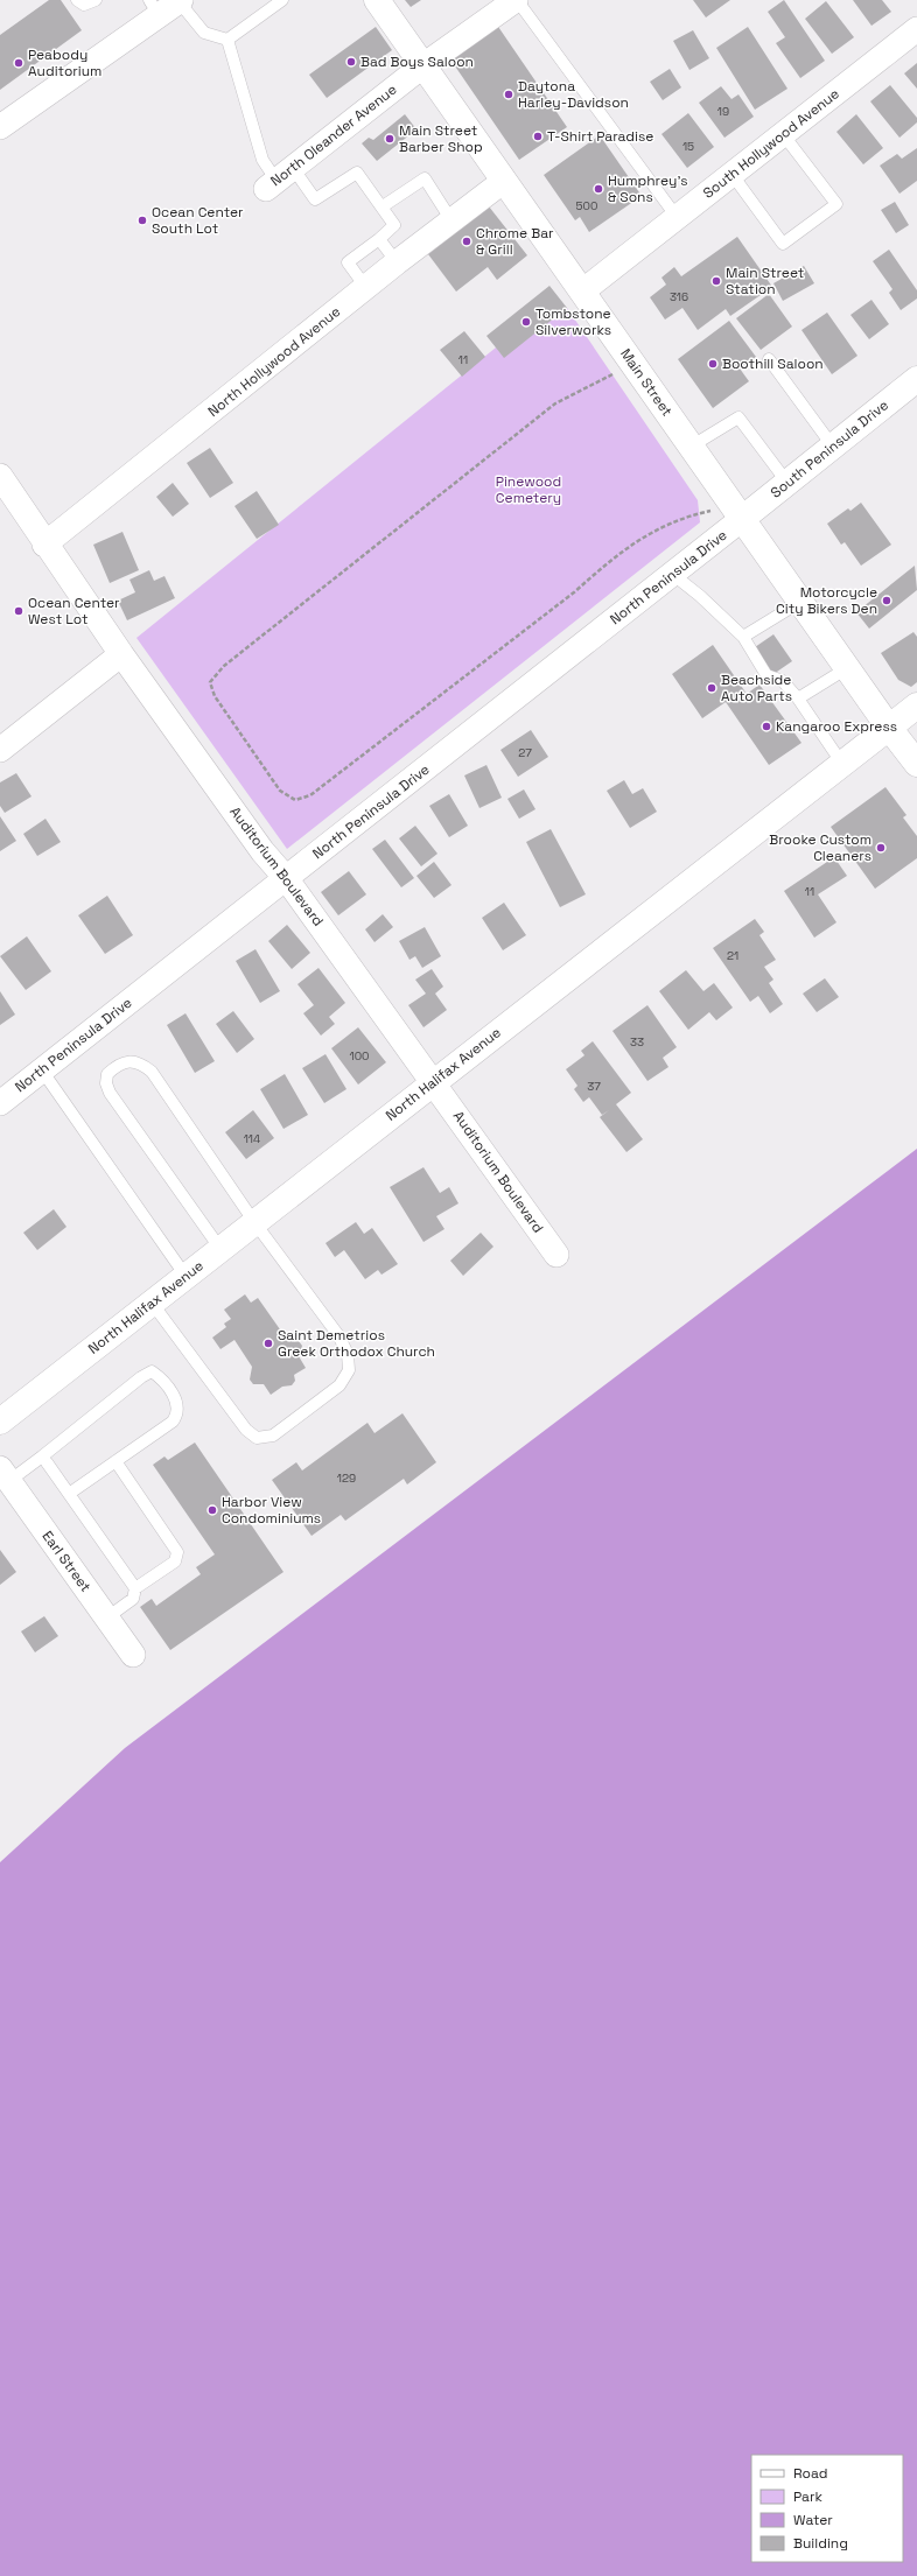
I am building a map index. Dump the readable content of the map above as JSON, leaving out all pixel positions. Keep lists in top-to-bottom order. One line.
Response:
{"streets":{"street":["North Oleander Avenue","South Hollywood Avenue","North Hollywood Avenue","Main Street","South Peninsula Drive","North Peninsula Drive","Auditorium Boulevard","North Halifax Avenue","Earl Street"]},"crossings":[["North Oleander Avenue","Main Street"],["South Hollywood Avenue","Main Street"],["North Hollywood Avenue","Main Street"],["North Hollywood Avenue","Auditorium Boulevard"],["Main Street","South Peninsula Drive"],["Main Street","North Peninsula Drive"],["Main Street","North Halifax Avenue"],["South Peninsula Drive","North Peninsula Drive"],["North Peninsula Drive","Auditorium Boulevard"],["Auditorium Boulevard","North Halifax Avenue"]],"parks":["Pinewood Cemetery"],"places":["Bad Boys Saloon","Peabody Auditorium","Daytona Harley-Davidson","T-Shirt Paradise","Main Street Barber Shop","Humphrey's & Sons","Ocean Center South Lot","Chrome Bar & Grill","Main Street Station","Tombstone Silverworks","Boothill Saloon","Motorcycle City Bikers Den","Ocean Center West Lot","Beachside Auto Parts","Kangaroo Express","Brooke Custom Cleaners","Saint Demetrios Greek Orthodox Church","Harbor View Condominiums"],"house_numbers":["19","15","500","316","11","27","11","21","33","100","37","114","129"],"legend":["Road","Park","Water","Building"]}
